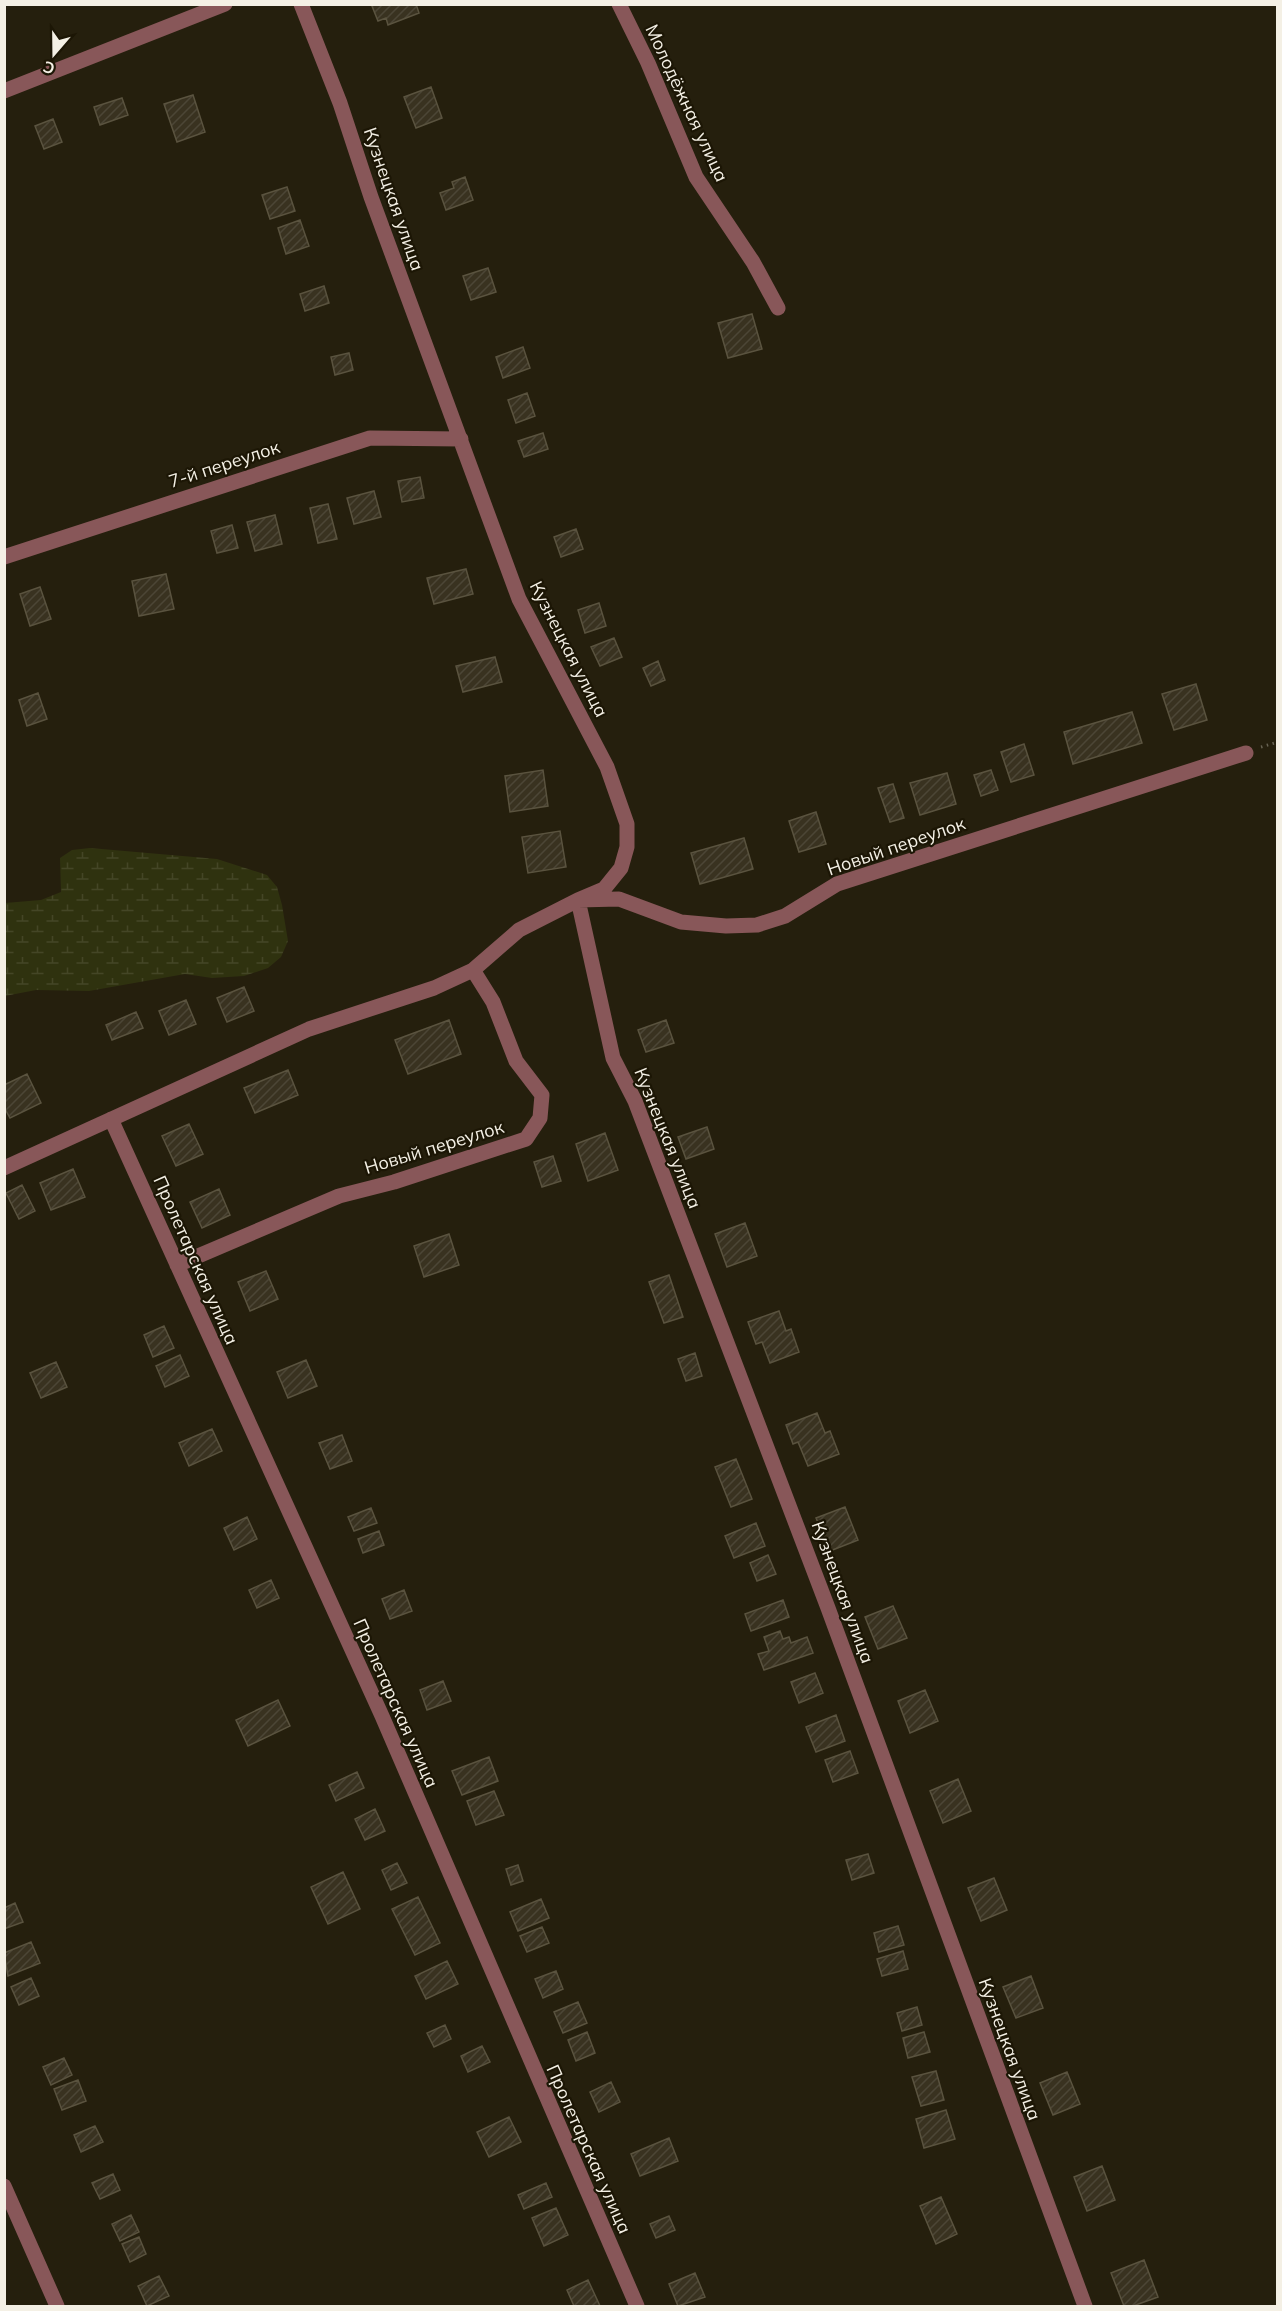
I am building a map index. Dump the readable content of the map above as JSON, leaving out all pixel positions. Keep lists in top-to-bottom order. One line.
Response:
{"streets":{"street":["Молодёжная улица","Кузнецкая улица","7-й переулок","Новый переулок","Пролетарская улица"]},"crossings":[["Кузнецкая улица","7-й переулок"],["Кузнецкая улица","Новый переулок"],["Новый переулок","Пролетарская улица"]],"north":"bottom"}
